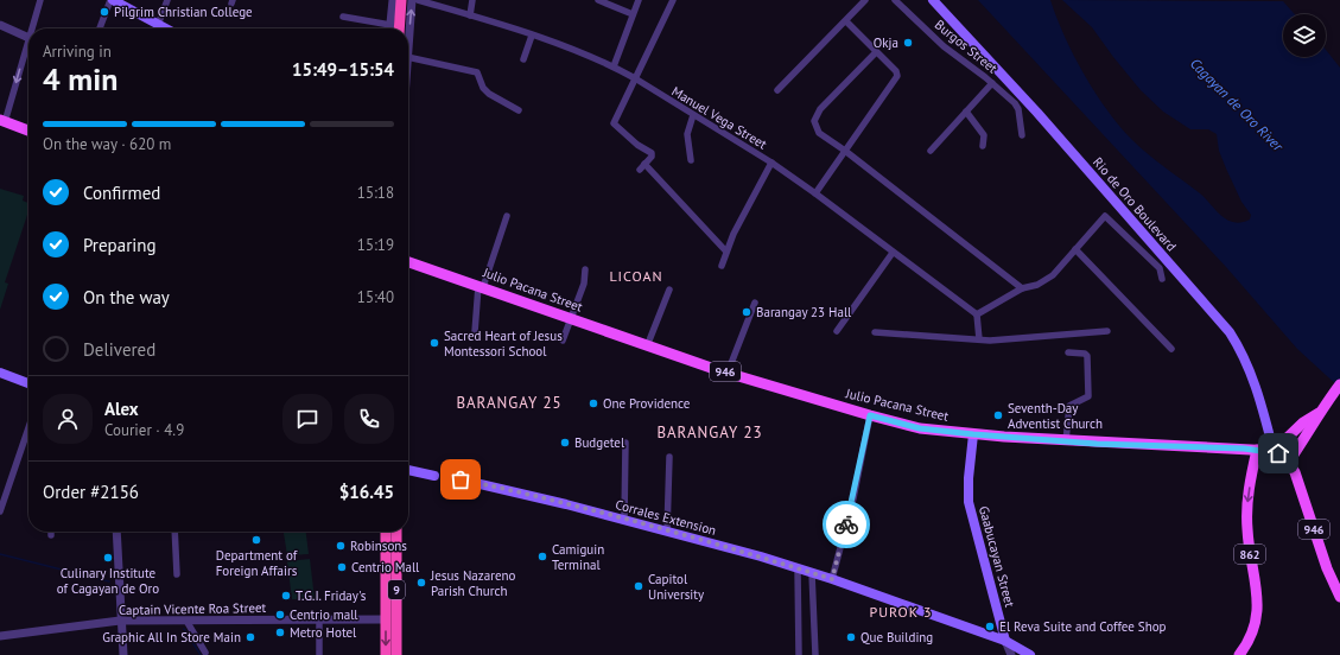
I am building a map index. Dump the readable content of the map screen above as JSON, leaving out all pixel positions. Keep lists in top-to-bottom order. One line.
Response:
{"streets":{"highway":["9"],"main road":["Rio de Oro Boulevard","Julio Pacana Street","946","Corrales Extension","862","Gaabucayan Street"],"street":["Burgos Street","Manuel Vega Street","Captain Vicente Roa Street"]},"crossings":[["Rio de Oro Boulevard","Julio Pacana Street"],["Julio Pacana Street","946"],["Julio Pacana Street","862"],["Julio Pacana Street","Gaabucayan Street"],["Corrales Extension","Gaabucayan Street"],["9","Captain Vicente Roa Street"]],"districts":["LICOAN","BARANGAY 25","BARANGAY 23","PUROK 3"],"water":["Cagayan de Oro River"],"places":["Pilgrim Christian College","Okja","Barangay 23 Hall","Sacred Heart of Jesus Montessori School","One Providence","Seventh-Day Adventist Church","Budgetel","Department of Foreign Affairs","Robinsons","Camiguin Terminal","Culinary Institute of Cagayan de Oro","Centrio Mall","Jesus Nazareno Parish Church","Capitol University","T.G.I. Friday's","Centrio mall","El Reva Suite and Coffee Shop","Metro Hotel","Graphic All In Store Main","Que Building"],"page":{"heading":["4 min","Arriving in","15:49–15:54"],"panel":["Alex","Courier · 4.9","Order #2156","$16.45"],"bar":"On the way · 620 m","list":[["Confirmed","15:18"],["Preparing","15:19"],["On the way","15:40"],"Delivered"]}}
